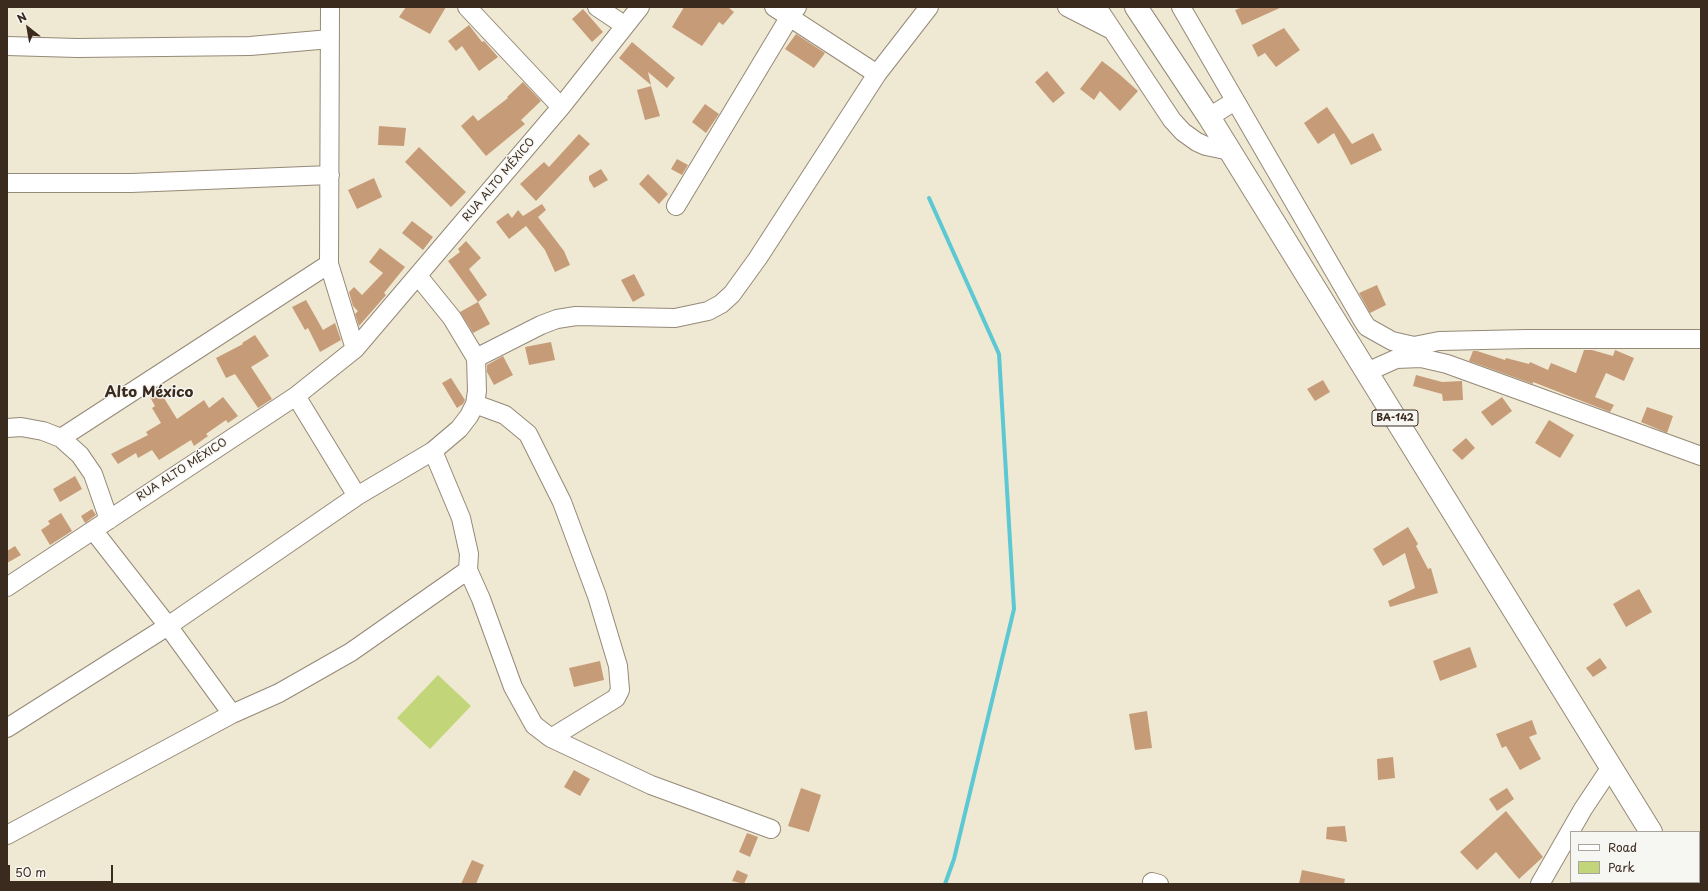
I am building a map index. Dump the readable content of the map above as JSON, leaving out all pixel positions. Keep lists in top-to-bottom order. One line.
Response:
{"streets":{"main road":["BA-142"],"street":["RUA ALTO MÉXICO"]},"districts":["Alto México"],"legend":["Road","Park"],"scale_bar":"50 m","north":"top left"}
